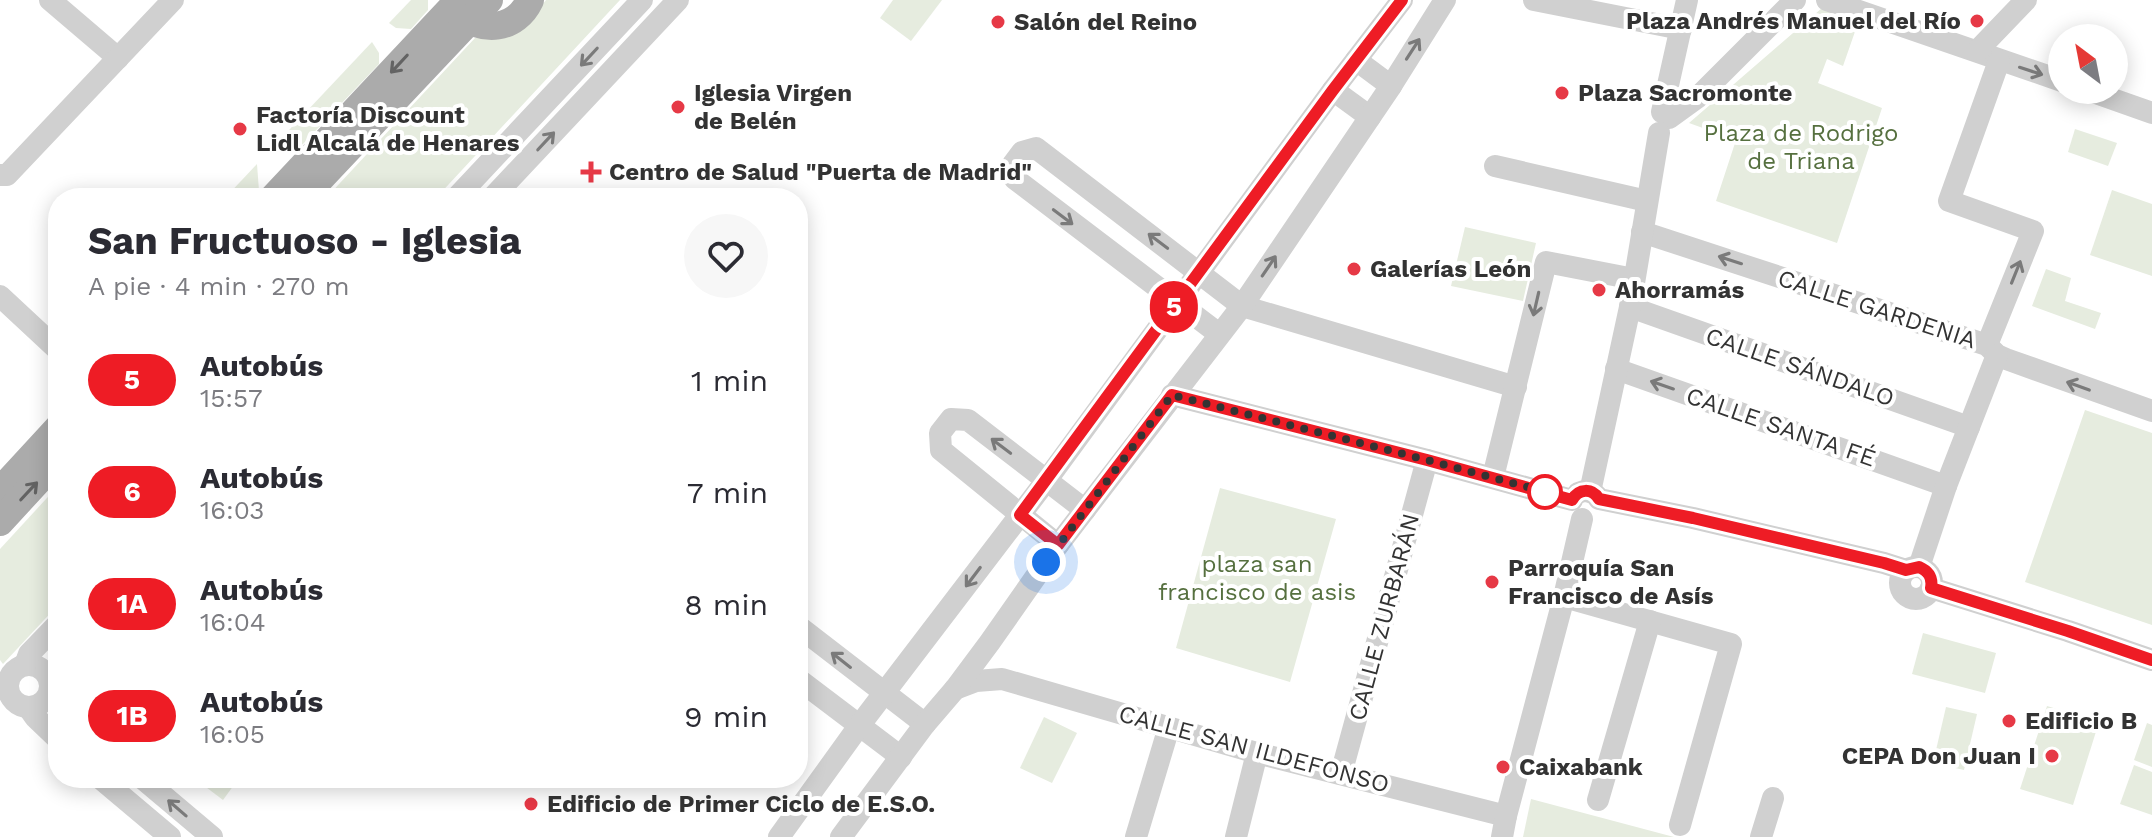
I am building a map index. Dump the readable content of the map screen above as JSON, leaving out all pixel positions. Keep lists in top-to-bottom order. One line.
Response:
{"streets":{"street":["CALLE GARDENIA","CALLE SÁNDALO","CALLE SANTA FÉ","CALLE ZURBARÁN","CALLE SAN ILDEFONSO"]},"crossings":[["CALLE ZURBARÁN","CALLE SAN ILDEFONSO"]],"one_way":["CALLE GARDENIA"],"parks":["Plaza de Rodrigo de Triana","plaza san francisco de asis"],"places":{"other":["Plaza Andrés Manuel del Río","Salón del Reino","Plaza Sacromonte","Iglesia Virgen de Belén","Factoría Discount Lidl Alcalá de Henares","Galerías León","Ahorramás","Parroquía San Francisco de Asís","Edificio B","CEPA Don Juan I","Caixabank","Edificio de Primer Ciclo de E.S.O."],"health":["Centro de Salud \"Puerta de Madrid\""]},"lines":["bus line 5"],"north":"top left","page":{"on_map":"5","heading":["San Fructuoso - Iglesia","A pie · 4 min · 270 m"],"list":[{"mark":"5","name":"Autobús","note":"15:57","value":"1 min"},{"mark":"6","name":"Autobús","note":"16:03","value":"7 min"},{"mark":"1A","name":"Autobús","note":"16:04","value":"8 min"},{"mark":"1B","name":"Autobús","note":"16:05","value":"9 min"}]}}
